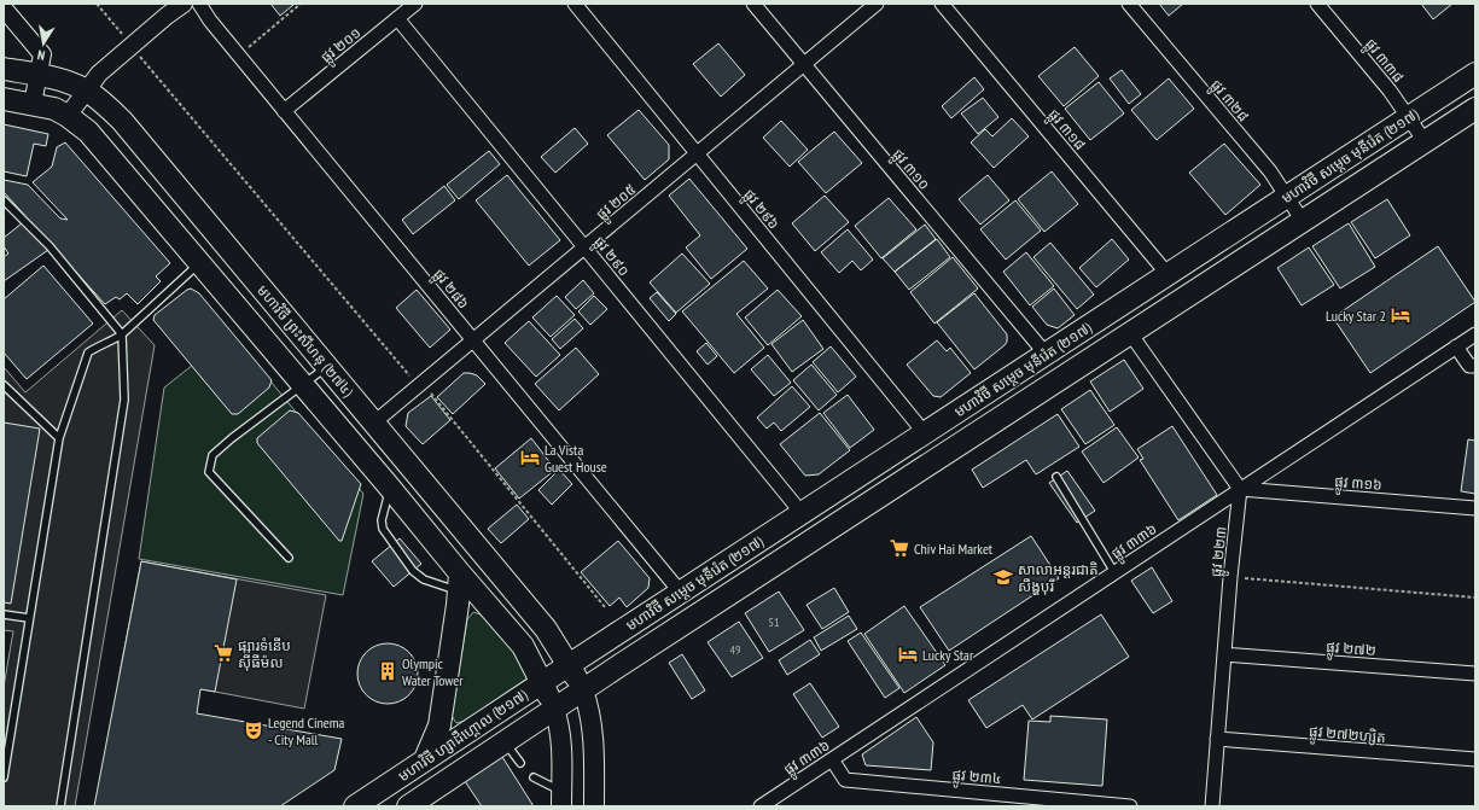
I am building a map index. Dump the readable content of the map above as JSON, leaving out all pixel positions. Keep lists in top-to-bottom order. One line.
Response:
{"streets":{"main road":["មហាវិថី សម្តេច មុនីរ៉េត (២១៧)","មហាវិថី ព្រះសីហនុ (២៧៤)","មហាវិថី ហ្សាដឹហ្គោល (២១៧)"],"street":["ផ្លូវ ២០១","ផ្លូវ ៣៣៨","ផ្លូវ ៣២៨","ផ្លូវ ៣១៨","ផ្លូវ ៣១០","ផ្លូវ ២០៥","ផ្លូវ ២៩៦","ផ្លូវ ២៩០","ផ្លូវ ២៨៦","ផ្លូវ ៣១៦","ផ្លូវ ៣៣៦","ផ្លូវ ២២៣","ផ្លូវ ២៧២","ផ្លូវ ២៧២ហ្សិត","ផ្លូវ ២៣៤"]},"crossings":[["ផ្លូវ ២០១","ផ្លូវ ២៩០"],["ផ្លូវ ២០១","ផ្លូវ ២៨៦"],["ផ្លូវ ៣៣៨","មហាវិថី សម្តេច មុនីរ៉េត (២១៧)"],["ផ្លូវ ៣២៨","មហាវិថី សម្តេច មុនីរ៉េត (២១៧)"],["ផ្លូវ ៣១៨","មហាវិថី សម្តេច មុនីរ៉េត (២១៧)"],["មហាវិថី សម្តេច មុនីរ៉េត (២១៧)","ផ្លូវ ៣១០"],["មហាវិថី សម្តេច មុនីរ៉េត (២១៧)","ផ្លូវ ២៩៦"],["មហាវិថី សម្តេច មុនីរ៉េត (២១៧)","ផ្លូវ ២៩០"],["មហាវិថី សម្តេច មុនីរ៉េត (២១៧)","ផ្លូវ ២៨៦"],["មហាវិថី សម្តេច មុនីរ៉េត (២១៧)","មហាវិថី ព្រះសីហនុ (២៧៤)"],["មហាវិថី សម្តេច មុនីរ៉េត (២១៧)","មហាវិថី ហ្សាដឹហ្គោល (២១៧)"],["ផ្លូវ ៣១០","ផ្លូវ ២០៥"],["ផ្លូវ ២០៥","ផ្លូវ ២៩៦"],["ផ្លូវ ២០៥","ផ្លូវ ២៩០"],["ផ្លូវ ២០៥","ផ្លូវ ២៨៦"],["ផ្លូវ ២០៥","មហាវិថី ព្រះសីហនុ (២៧៤)"],["មហាវិថី ព្រះសីហនុ (២៧៤)","មហាវិថី ហ្សាដឹហ្គោល (២១៧)"],["ផ្លូវ ៣១៦","ផ្លូវ ៣៣៦"],["ផ្លូវ ៣១៦","ផ្លូវ ២២៣"],["ផ្លូវ ៣៣៦","ផ្លូវ ២២៣"],["ផ្លូវ ៣៣៦","ផ្លូវ ២៣៤"],["ផ្លូវ ២២៣","ផ្លូវ ២៧២"],["ផ្លូវ ២២៣","ផ្លូវ ២៧២ហ្សិត"]],"places":{"hotel":["Lucky Star 2","La Vista Guest House","Lucky Star"],"supermarket":["Chiv Hai Market","ផ្សារទំនើប ស៊ីធីម៉ល"],"school or university":["សាលាអន្តរជាតិ សឹង្ហបុរី"],"building":["Olympic Water Tower"],"theatre":["Legend Cinema - City Mall"]},"house_numbers":["51","49"],"north":"bottom"}
